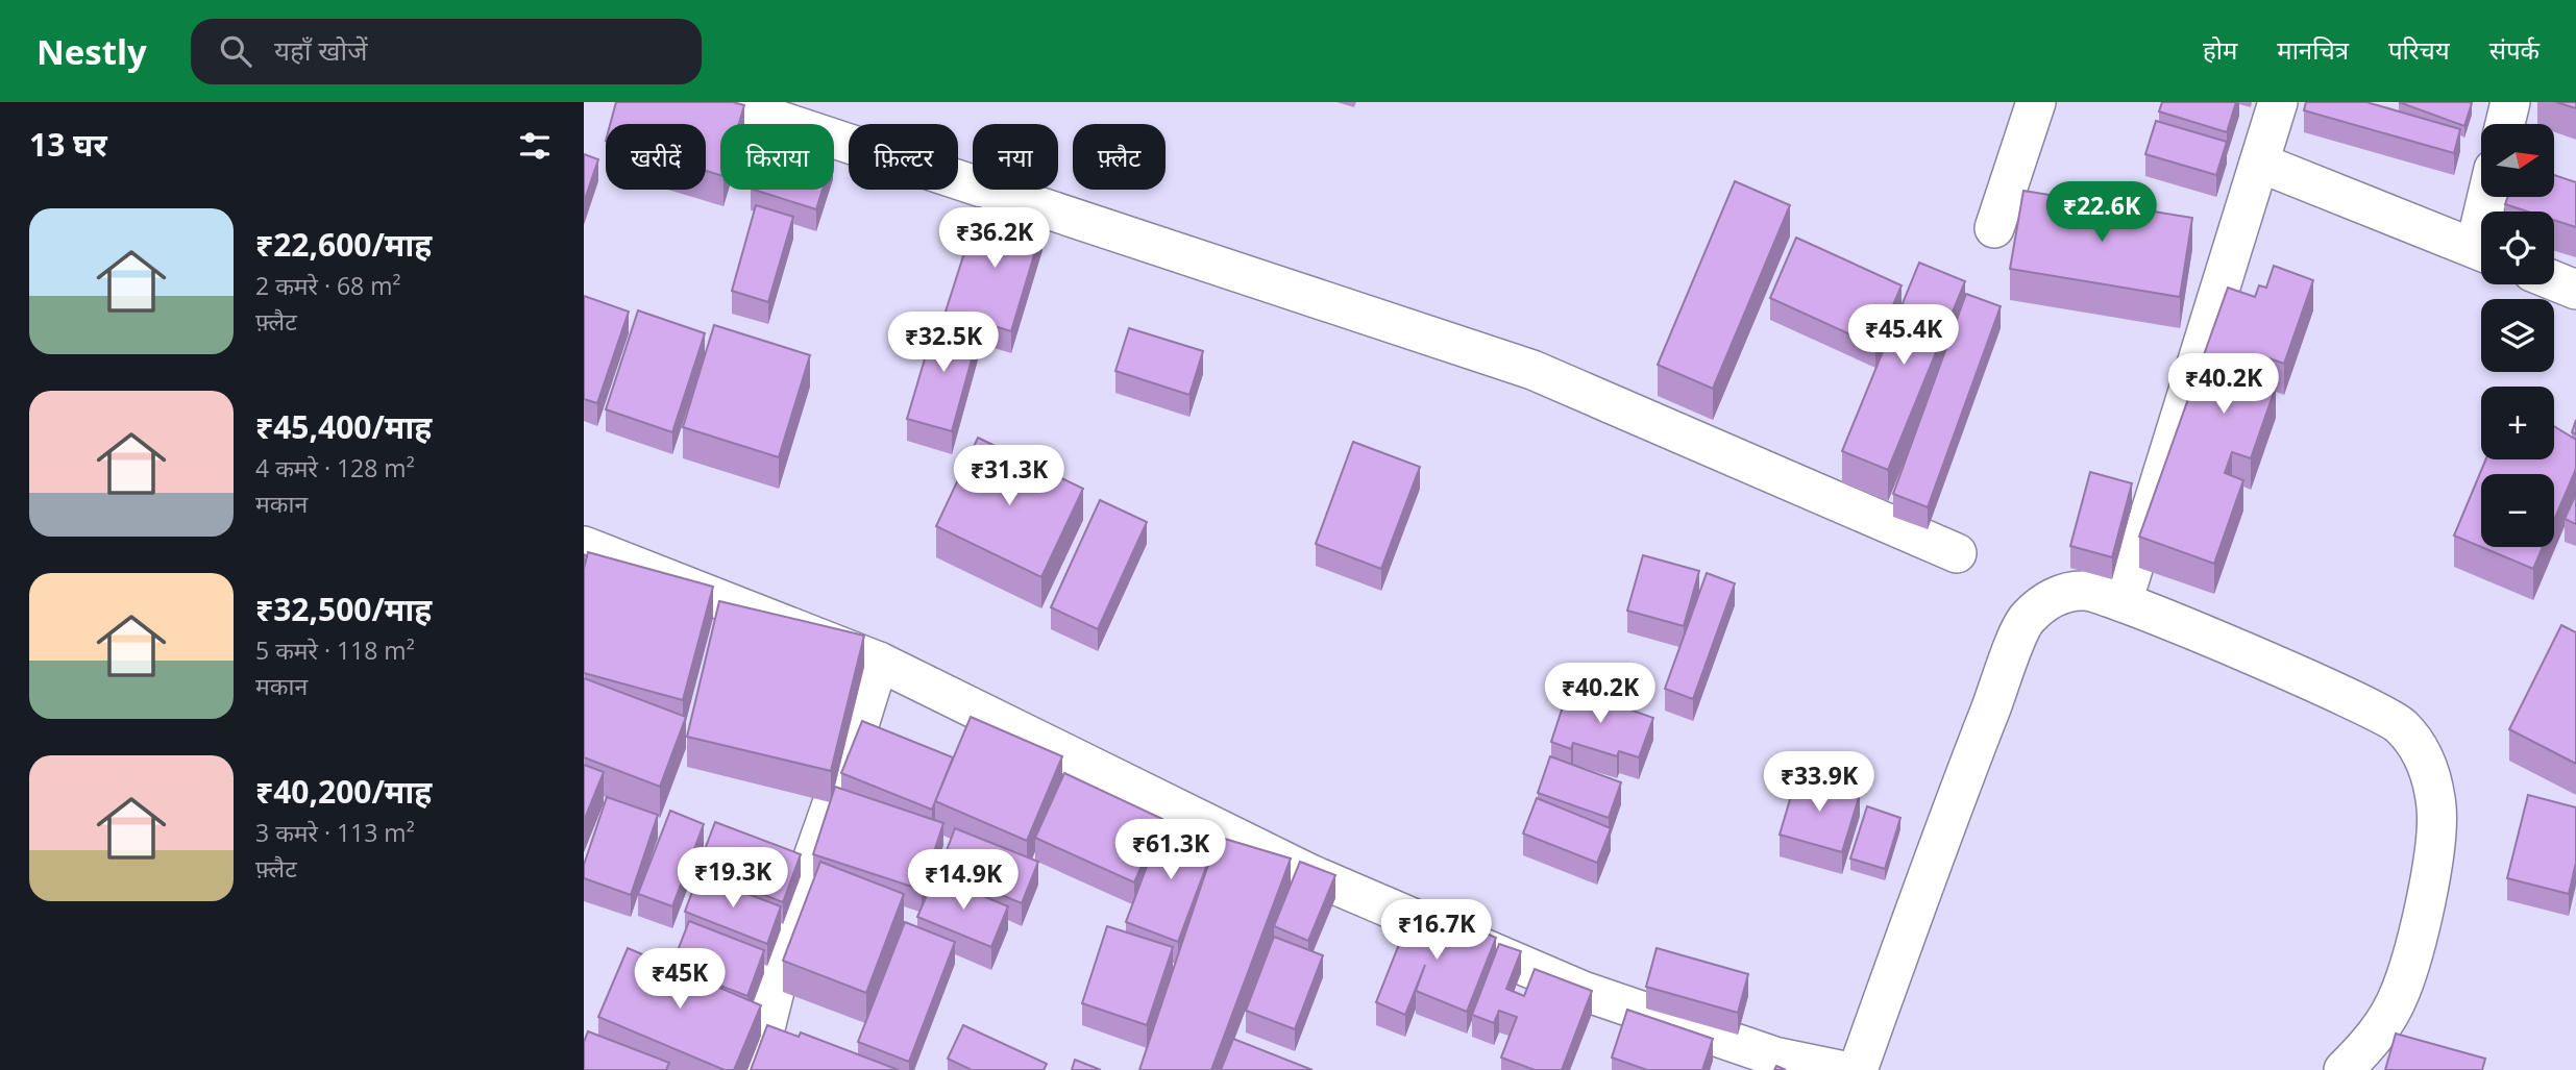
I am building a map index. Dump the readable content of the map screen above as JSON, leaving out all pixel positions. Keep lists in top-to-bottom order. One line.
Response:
{"north":"right","page":{"header":"Nestly","search":"यहाँ खोजें","nav":["होम","मानचित्र","परिचय","संपर्क"],"heading":"13 घर","map_buttons":["+","−"],"chip":["खरीदें","किराया","फ़िल्टर","नया","फ़्लैट"],"price":["₹22.6K","₹36.2K","₹45.4K","₹32.5K","₹40.2K","₹31.3K","₹40.2K","₹33.9K","₹61.3K","₹19.3K","₹14.9K","₹16.7K","₹45K"],"list":[{"name":"₹22,600/माह","note":"2 कमरे · 68 m² · फ़्लैट"},{"name":"₹45,400/माह","note":"4 कमरे · 128 m² · मकान"},{"name":"₹32,500/माह","note":"5 कमरे · 118 m² · मकान"},{"name":"₹40,200/माह","note":"3 कमरे · 113 m² · फ़्लैट"}]}}
